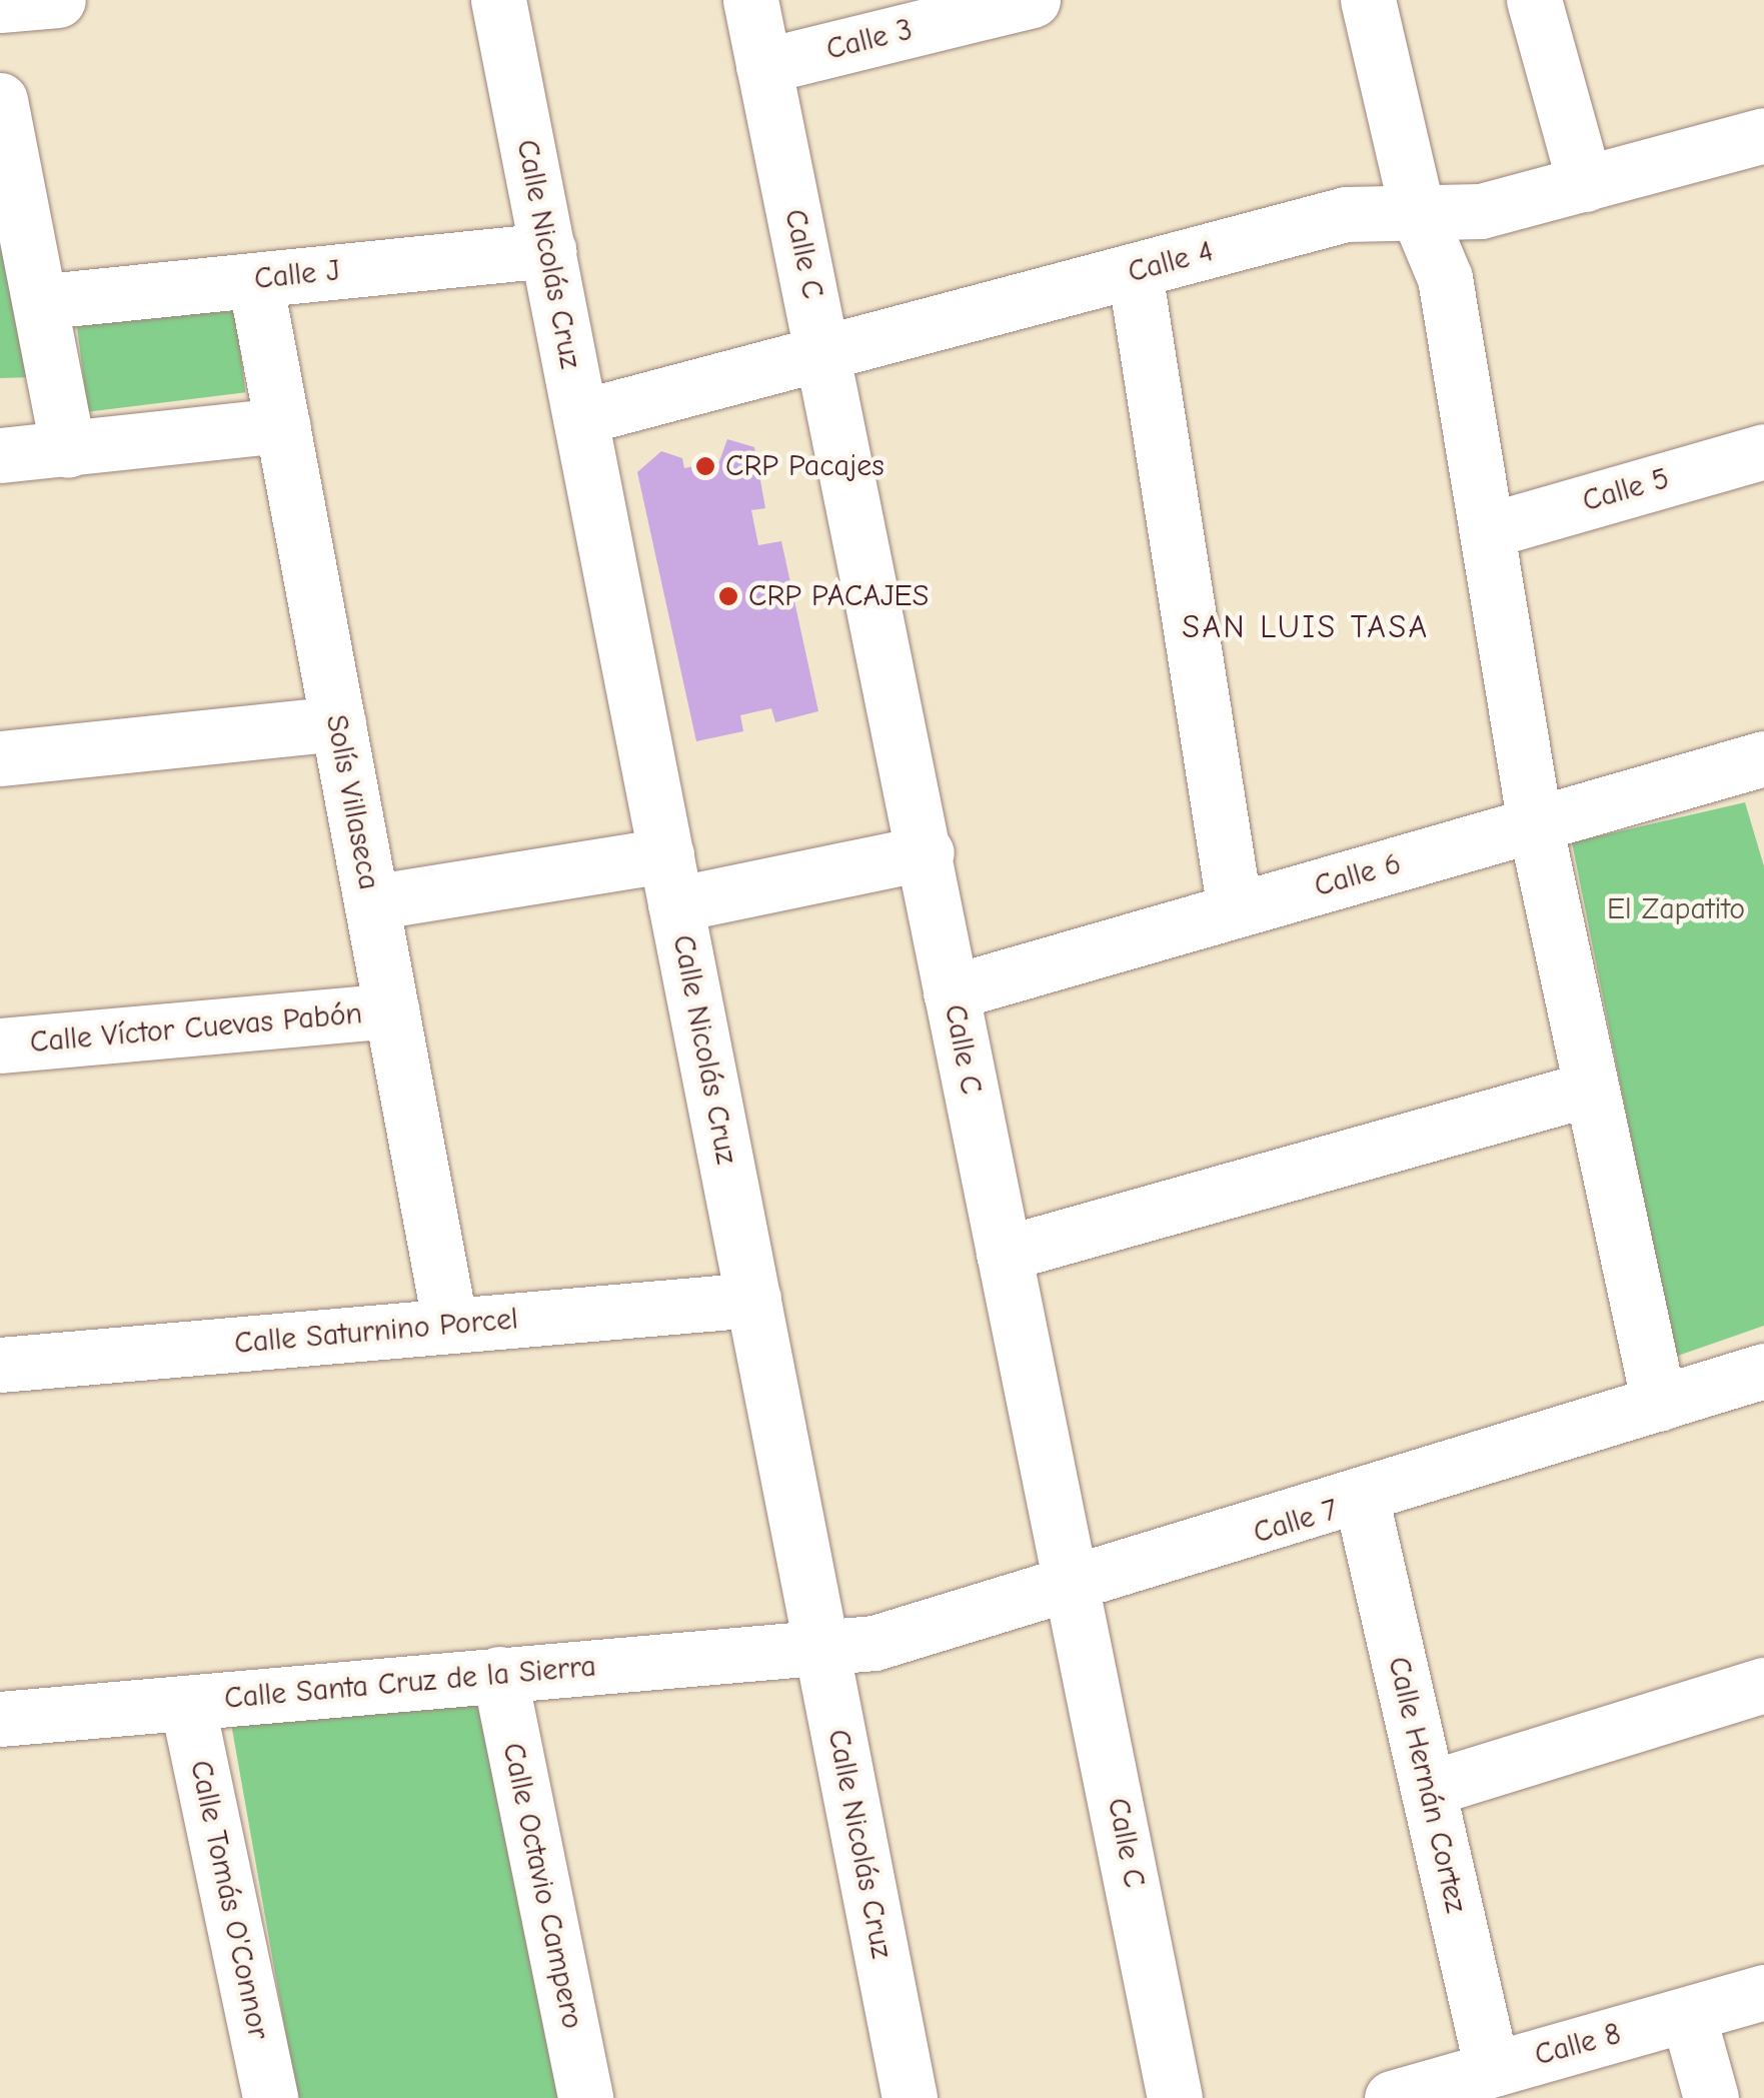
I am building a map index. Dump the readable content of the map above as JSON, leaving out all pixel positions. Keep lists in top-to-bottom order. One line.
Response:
{"streets":{"street":["Calle 3","Calle Nicolás Cruz","Calle C","Calle 4","Calle J","Calle 5","Solís Villaseca","Calle 6","Calle Víctor Cuevas Pabón","Calle Saturnino Porcel","Calle 7","Calle Santa Cruz de la Sierra","Calle Hernán Cortez","Calle Octavio Campero","Calle Tomás O'Connor","Calle 8"]},"crossings":[["Calle 3","Calle C"],["Calle Nicolás Cruz","Calle 4"],["Calle Nicolás Cruz","Calle J"],["Calle Nicolás Cruz","Calle Saturnino Porcel"],["Calle Nicolás Cruz","Calle 7"],["Calle Nicolás Cruz","Calle Santa Cruz de la Sierra"],["Calle C","Calle 4"],["Calle C","Calle 6"],["Calle C","Calle 7"],["Calle J","Solís Villaseca"],["Solís Villaseca","Calle Víctor Cuevas Pabón"],["Solís Villaseca","Calle Saturnino Porcel"],["Calle 7","Calle Santa Cruz de la Sierra"],["Calle 7","Calle Hernán Cortez"],["Calle Santa Cruz de la Sierra","Calle Octavio Campero"],["Calle Santa Cruz de la Sierra","Calle Tomás O'Connor"],["Calle Hernán Cortez","Calle 8"]],"districts":["SAN LUIS TASA"],"parks":["El Zapatito"],"places":["CRP Pacajes","CRP PACAJES"]}
